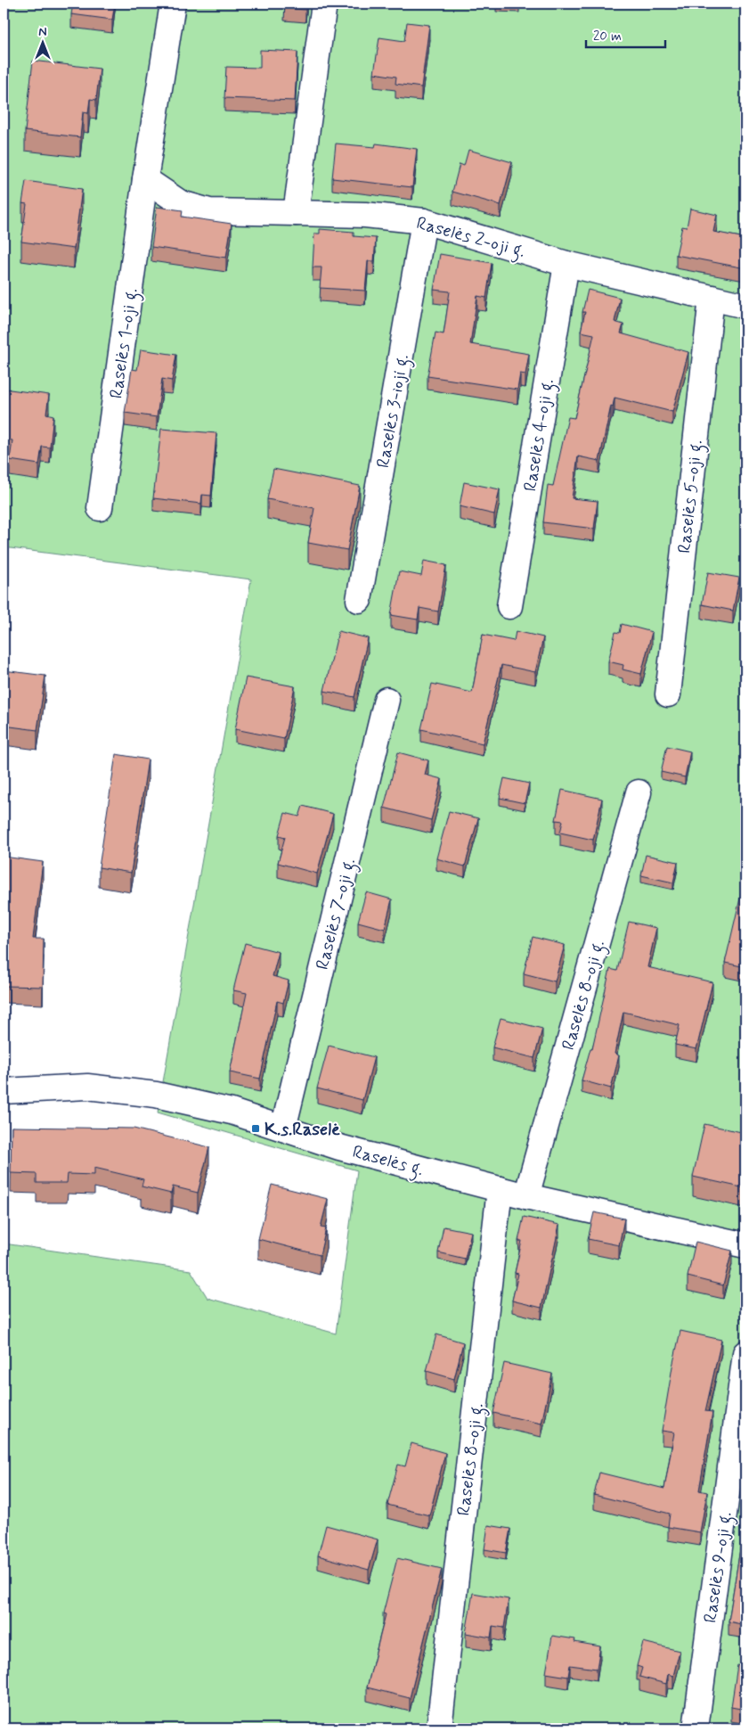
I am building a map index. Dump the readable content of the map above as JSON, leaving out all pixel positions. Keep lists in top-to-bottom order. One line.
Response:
{"streets":{"street":["Raselės 2-oji g.","Raselės 1-oji g.","Raselės 3-ioji g.","Raselės 4-oji g.","Raselės 5-oji g.","Raselės 7-oji g.","Raselės 8-oji g.","Raselės g.","Raselės 9-oji g."]},"crossings":[["Raselės 2-oji g.","Raselės 1-oji g."],["Raselės 2-oji g.","Raselės 3-ioji g."],["Raselės 2-oji g.","Raselės 4-oji g."],["Raselės 2-oji g.","Raselės 5-oji g."],["Raselės 7-oji g.","Raselės g."],["Raselės 8-oji g.","Raselės g."]],"places":{"transit":["K.s.Raselė"]},"scale_bar":"20 m","north":"top"}
